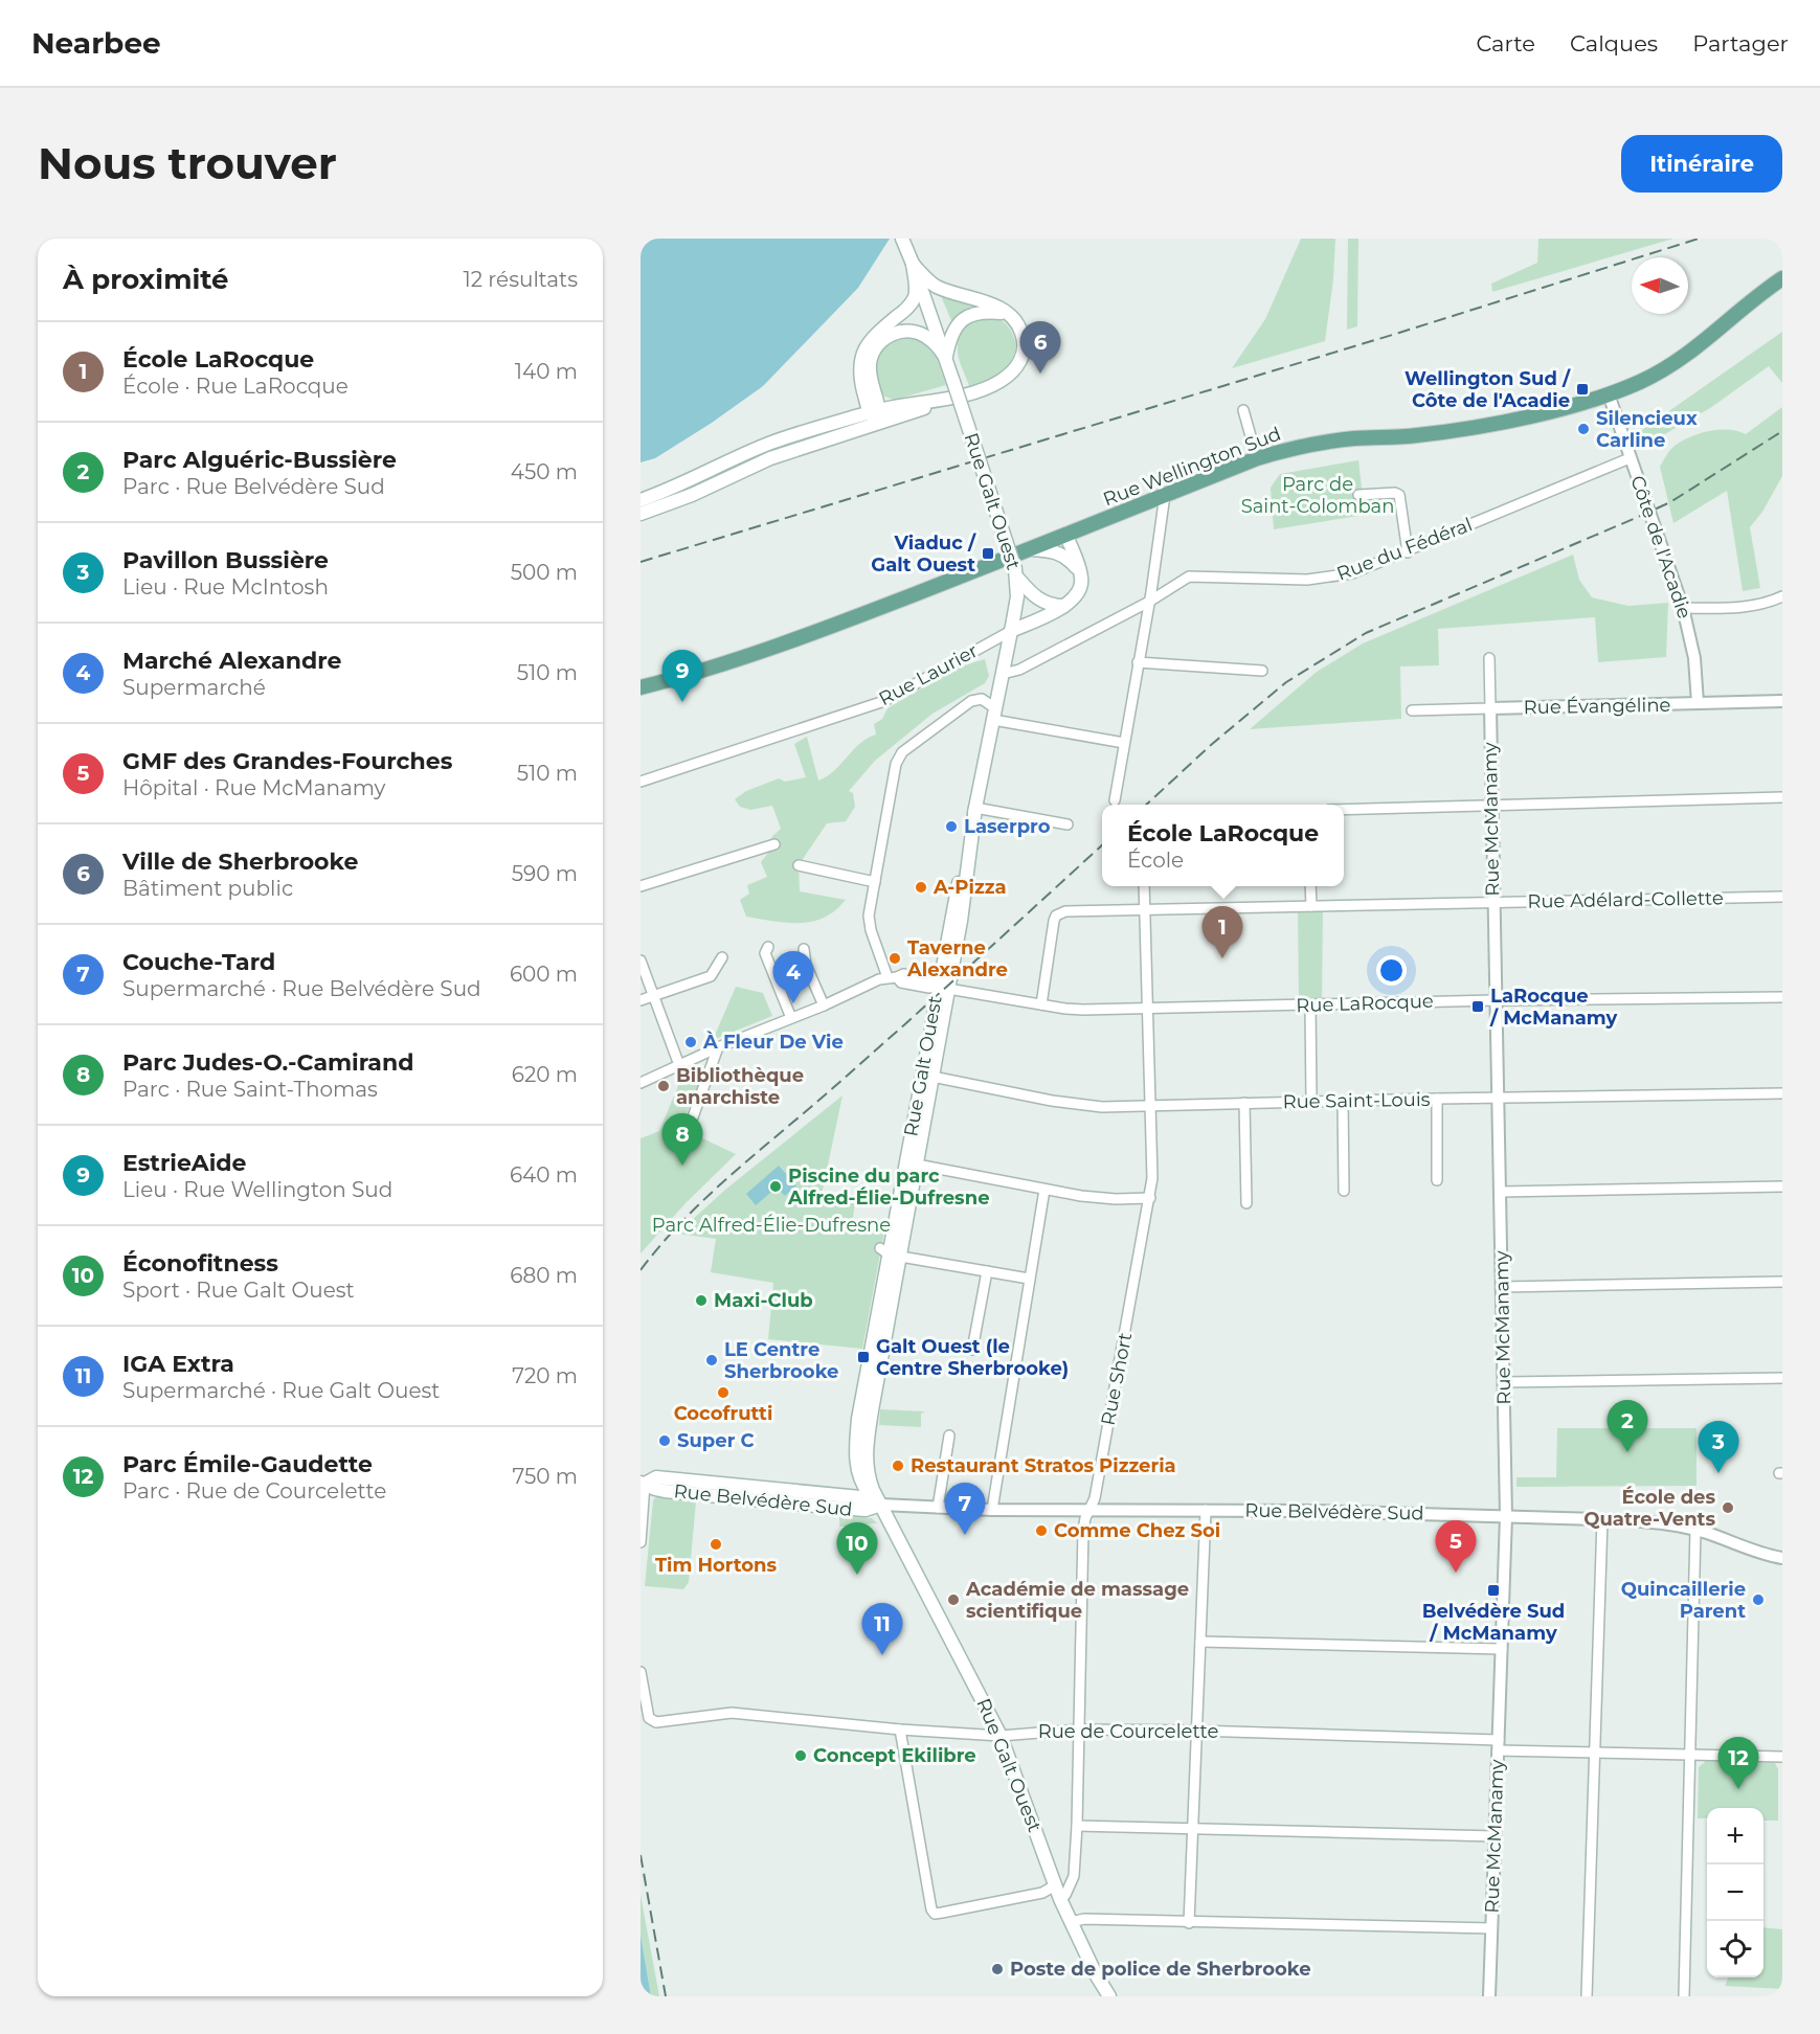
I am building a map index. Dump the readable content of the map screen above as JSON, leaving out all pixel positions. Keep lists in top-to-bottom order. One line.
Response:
{"streets":{"main road":["Rue Wellington Sud","Rue Galt Ouest","Rue Laurier","Rue Belvédère Sud"],"street":["Côte de l'Acadie","Rue du Fédéral","Rue Évangéline","Rue McManamy","Rue Adélard-Collette","Rue LaRocque","Rue Saint-Louis","Rue Short","Rue de Courcelette"]},"crossings":[["Rue Wellington Sud","Côte de l'Acadie"],["Rue Galt Ouest","Rue du Fédéral"],["Rue Galt Ouest","Rue Laurier"],["Rue Galt Ouest","Rue LaRocque"],["Rue Galt Ouest","Rue Saint-Louis"],["Rue Galt Ouest","Rue Short"],["Rue Galt Ouest","Rue Belvédère Sud"],["Rue Galt Ouest","Rue de Courcelette"],["Côte de l'Acadie","Rue du Fédéral"],["Côte de l'Acadie","Rue Évangéline"],["Rue Évangéline","Rue McManamy"],["Rue McManamy","Rue Adélard-Collette"],["Rue McManamy","Rue LaRocque"],["Rue McManamy","Rue Saint-Louis"],["Rue McManamy","Rue Belvédère Sud"],["Rue McManamy","Rue de Courcelette"],["Rue Adélard-Collette","Rue LaRocque"],["Rue Adélard-Collette","Rue Short"],["Rue LaRocque","Rue Short"],["Rue Saint-Louis","Rue Short"],["Rue Short","Rue Belvédère Sud"],["Rue Short","Rue de Courcelette"]],"parks":["Parc de Saint-Colomban","Parc Alfred-Élie-Dufresne"],"places":{"transit":["Wellington Sud / Côte de l'Acadie","Viaduc / Galt Ouest","LaRocque / McManamy","Galt Ouest (le Centre Sherbrooke)","Belvédère Sud / McManamy"],"other":["Silencieux Carline","Laserpro","A-Pizza","Taverne Alexandre","À Fleur De Vie","Bibliothèque anarchiste","Piscine du parc Alfred-Élie-Dufresne","Maxi-Club","LE Centre Sherbrooke","Cocofrutti","Super C","Restaurant Stratos Pizzeria","École des Quatre-Vents","Comme Chez Soi","Tim Hortons","Académie de massage scientifique","Quincaillerie Parent","Concept Ekilibre","Poste de police de Sherbrooke"]},"north":"left","page":{"header":"Nearbee","nav":["Carte","Calques","Partager"],"buttons":"Itinéraire","title":"Nous trouver","heading":["À proximité","12 résultats"],"list":[{"mark":"1","name":"École LaRocque","note":"École · Rue LaRocque","value":"140 m"},{"mark":"2","name":"Parc Alguéric-Bussière","note":"Parc · Rue Belvédère Sud","value":"450 m"},{"mark":"3","name":"Pavillon Bussière","note":"Lieu · Rue McIntosh","value":"500 m"},{"mark":"4","name":"Marché Alexandre","note":"Supermarché","value":"510 m"},{"mark":"5","name":"GMF des Grandes-Fourches","note":"Hôpital · Rue McManamy","value":"510 m"},{"mark":"6","name":"Ville de Sherbrooke","note":"Bâtiment public","value":"590 m"},{"mark":"7","name":"Couche-Tard","note":"Supermarché · Rue Belvédère Sud","value":"600 m"},{"mark":"8","name":"Parc Judes-O.-Camirand","note":"Parc · Rue Saint-Thomas","value":"620 m"},{"mark":"9","name":"EstrieAide","note":"Lieu · Rue Wellington Sud","value":"640 m"},{"mark":"10","name":"Éconofitness","note":"Sport · Rue Galt Ouest","value":"680 m"},{"mark":"11","name":"IGA Extra","note":"Supermarché · Rue Galt Ouest","value":"720 m"},{"mark":"12","name":"Parc Émile-Gaudette","note":"Parc · Rue de Courcelette","value":"750 m"}],"pins":["6","9","1","4","8","2","3","7","5","10","11","12"],"popup":["École LaRocque","École"],"map_buttons":["+","−"]}}
